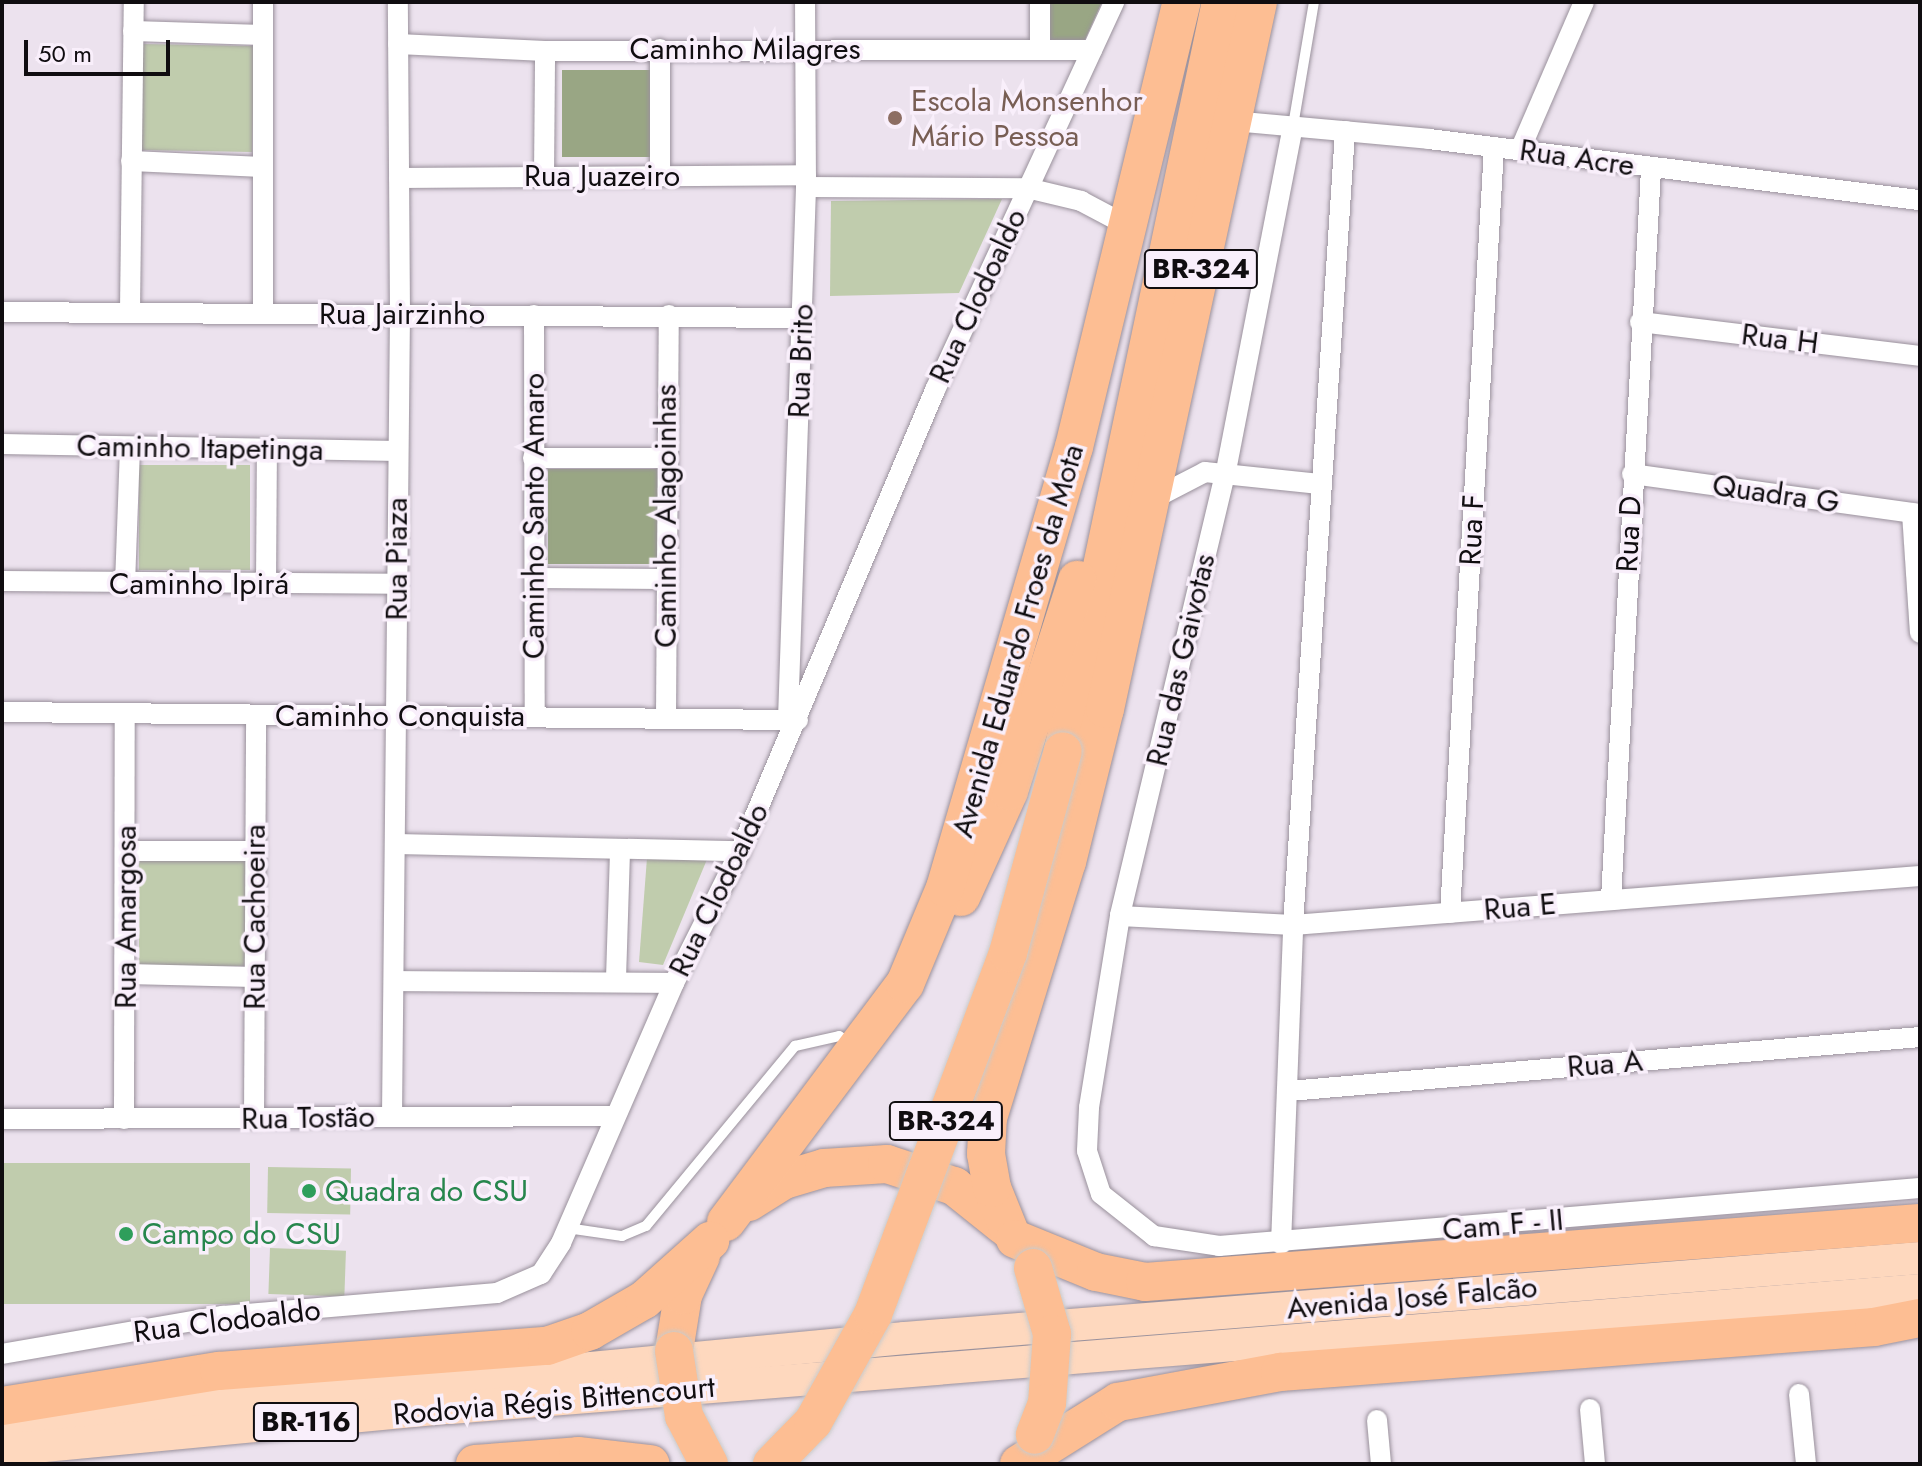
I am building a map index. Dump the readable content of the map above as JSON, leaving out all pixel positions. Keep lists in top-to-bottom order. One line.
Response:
{"streets":{"highway":["BR-324","Avenida Eduardo Froes da Mota","BR-116"],"main road":["Avenida José Falcão","Rodovia Régis Bittencourt"],"street":["Caminho Milagres","Rua Acre","Rua Juazeiro","Rua Clodoaldo","Rua Jairzinho","Rua H","Rua Brito","Caminho Itapetinga","Quadra G","Caminho Santo Amaro","Caminho Alagoinhas","Rua F","Rua D","Rua Piaza","Caminho Ipirá","Rua das Gaivotas","Caminho Conquista","Rua E","Rua Amargosa","Rua Cachoeira","Rua A","Rua Tostão","Cam F - II"]},"crossings":[["Caminho Milagres","Rua Clodoaldo"],["Caminho Milagres","Rua Brito"],["Caminho Milagres","Rua Piaza"],["Rua Acre","Rua F"],["Rua Acre","Rua D"],["Rua Acre","Avenida Eduardo Froes da Mota"],["Rua Acre","Rua das Gaivotas"],["Rua Juazeiro","Rua Clodoaldo"],["Rua Juazeiro","Rua Brito"],["Rua Juazeiro","Rua Piaza"],["Rua Juazeiro","Avenida Eduardo Froes da Mota"],["BR-324","Avenida Eduardo Froes da Mota"],["Rua Clodoaldo","Rua Brito"],["Rua Clodoaldo","Caminho Conquista"],["Rua Clodoaldo","Rua Tostão"],["Rua Jairzinho","Rua Brito"],["Rua Jairzinho","Caminho Santo Amaro"],["Rua Jairzinho","Caminho Alagoinhas"],["Rua Jairzinho","Rua Piaza"],["Rua H","Rua D"],["Rua Brito","Caminho Conquista"],["Caminho Itapetinga","Rua Piaza"],["Quadra G","Rua D"],["Caminho Santo Amaro","Caminho Conquista"],["Caminho Alagoinhas","Caminho Conquista"],["Rua F","Rua E"],["Rua D","Rua E"],["Rua Piaza","Caminho Ipirá"],["Rua Piaza","Caminho Conquista"],["Rua Piaza","Rua Tostão"],["Avenida Eduardo Froes da Mota","BR-116"],["Rua das Gaivotas","Rua E"],["Rua das Gaivotas","Cam F - II"],["Caminho Conquista","Rua Amargosa"],["Caminho Conquista","Rua Cachoeira"],["Rua Amargosa","Rua Tostão"],["Rua Cachoeira","Rua Tostão"],["Avenida José Falcão","Rodovia Régis Bittencourt"]],"places":["Escola Monsenhor Mário Pessoa","Quadra do CSU","Campo do CSU"],"scale_bar":"50 m"}
